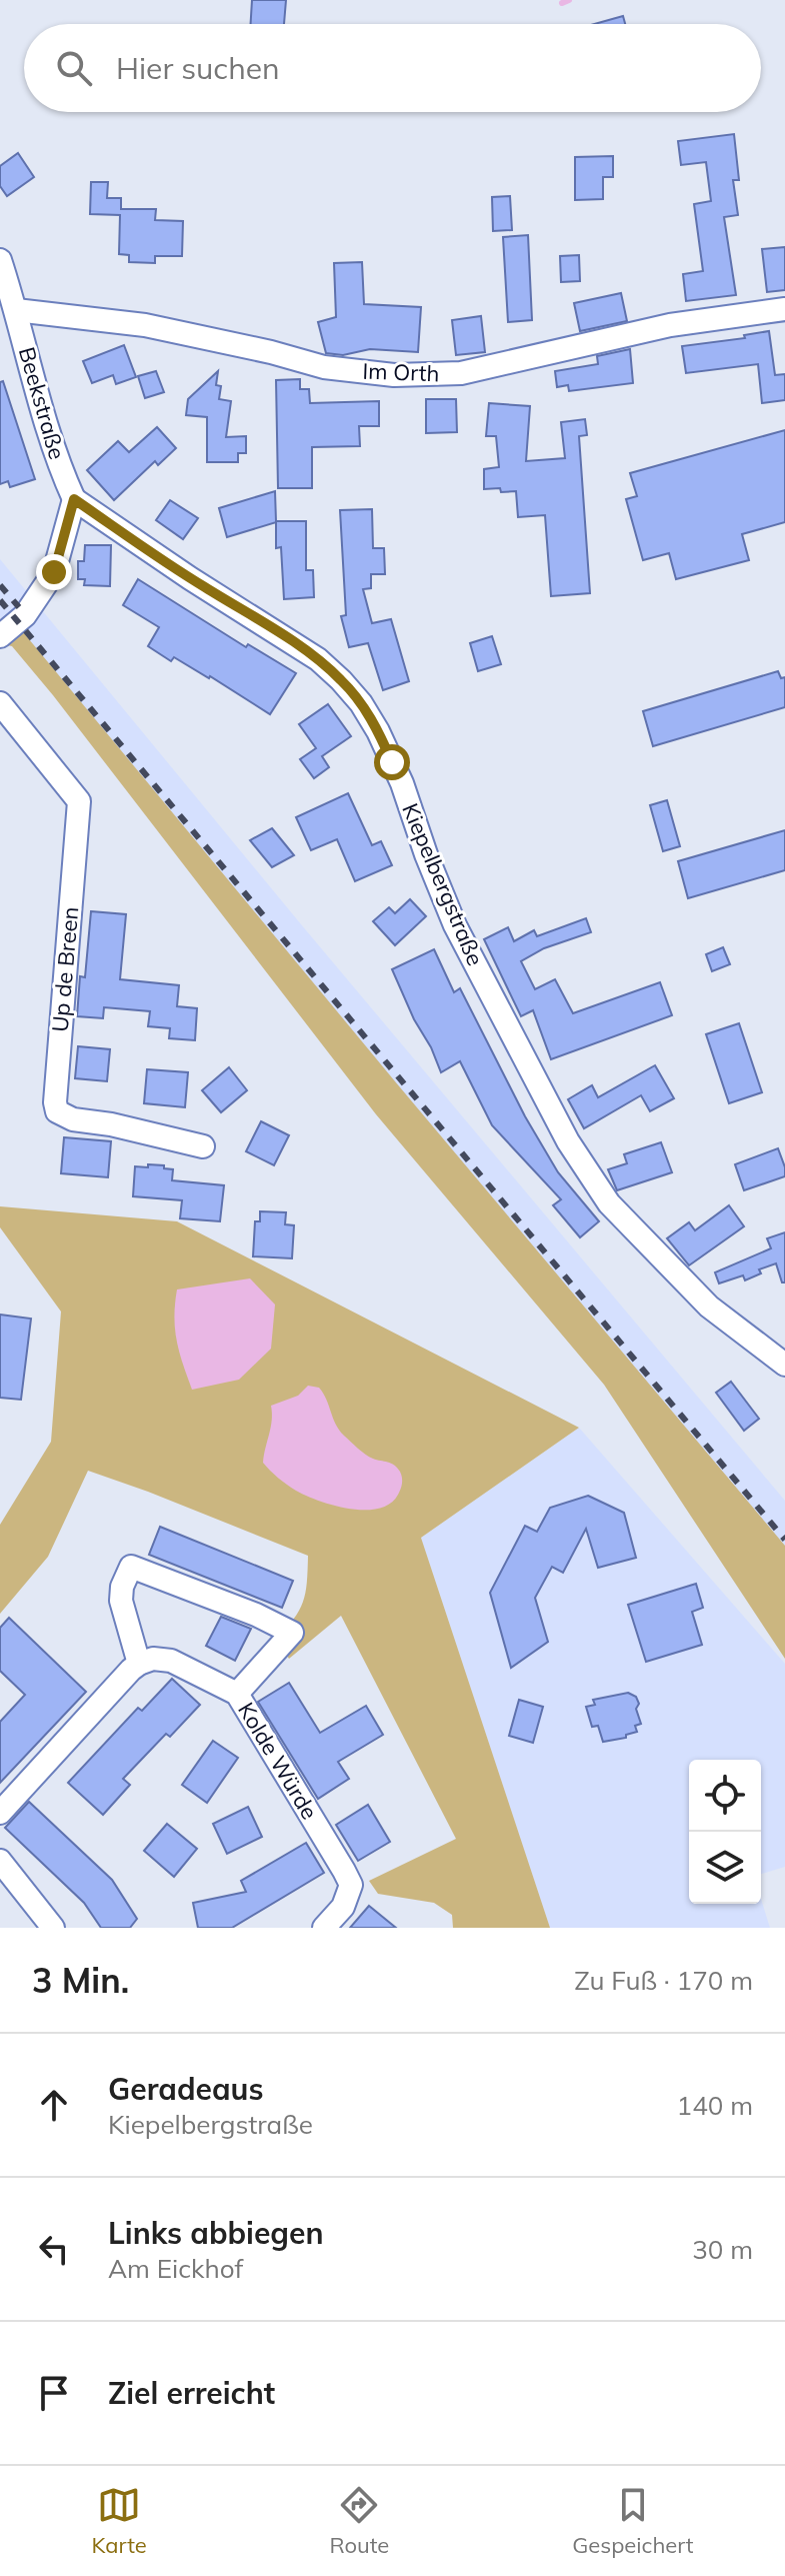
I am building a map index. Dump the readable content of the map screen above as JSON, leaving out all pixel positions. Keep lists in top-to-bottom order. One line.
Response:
{"streets":{"street":["Im Orth","Beekstraße","Kiepelbergstraße","Up de Breen","Kolde Würde"]},"crossings":[["Im Orth","Beekstraße"],["Beekstraße","Kiepelbergstraße"]],"page":{"search":"Hier suchen","heading":["3 Min.","Zu Fuß · 170 m"],"list":[["Geradeaus","Kiepelbergstraße","140 m"],["Links abbiegen","Am Eickhof","30 m"],"Ziel erreicht"],"nav":["Karte","Route","Gespeichert"]}}
